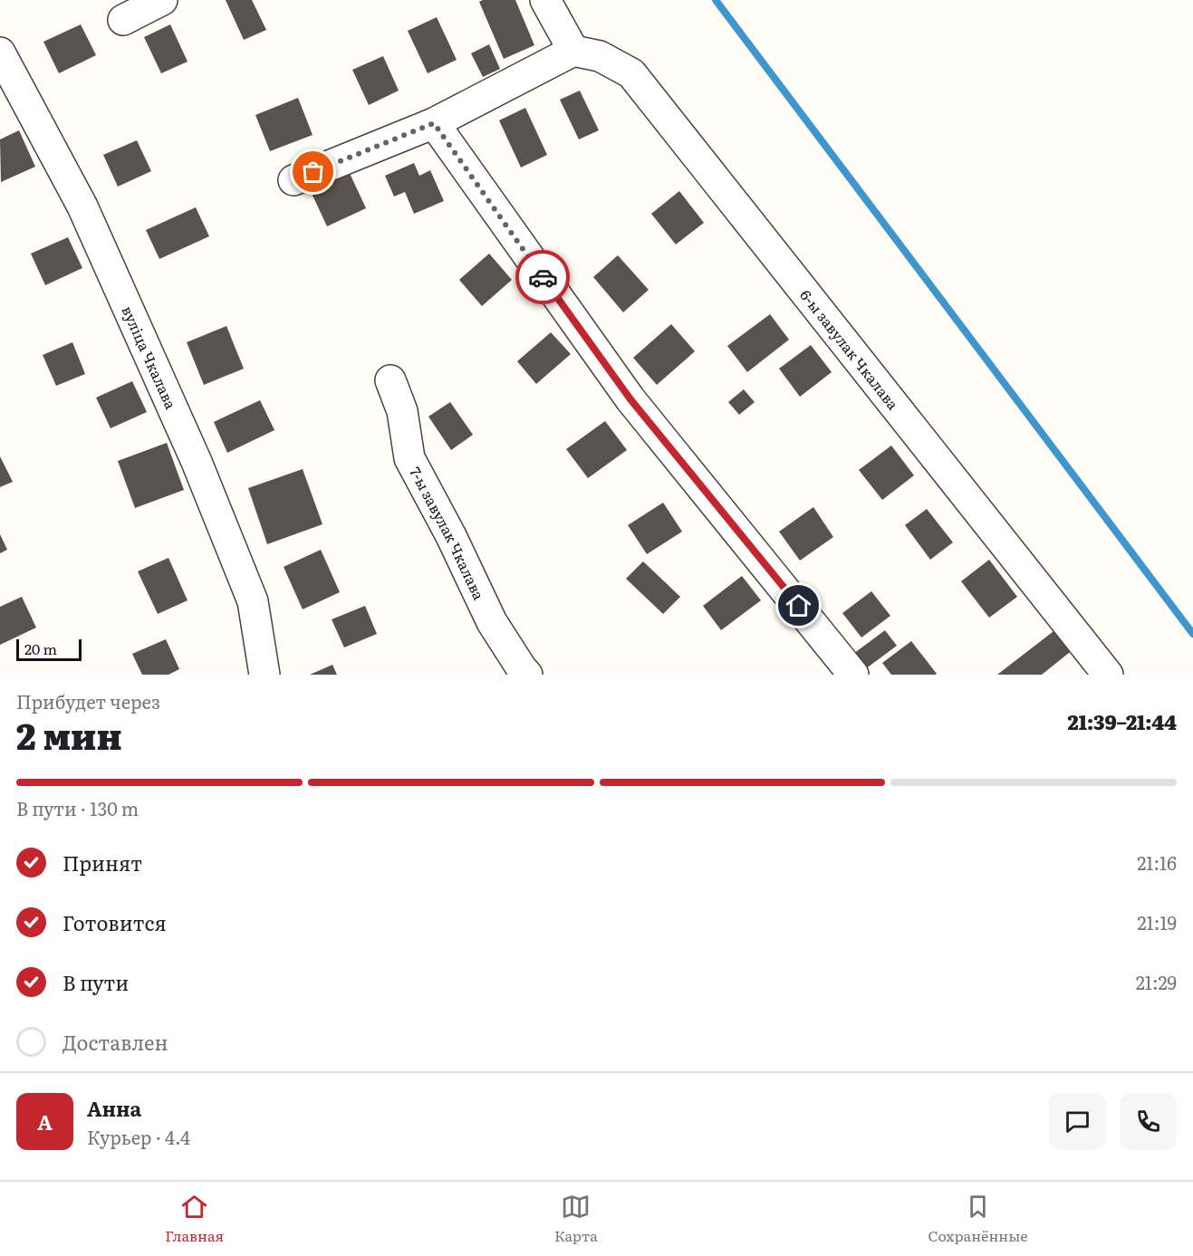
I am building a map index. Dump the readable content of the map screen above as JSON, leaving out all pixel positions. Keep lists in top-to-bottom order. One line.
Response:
{"streets":{"street":["6-ы завулак Чкалава","вуліца Чкалава","7-ы завулак Чкалава"]},"scale_bar":"20 m","page":{"scale":"20 m","heading":["2 мин","Прибудет через","21:39–21:44"],"panel":["Анна","Курьер · 4.4"],"bar":"В пути · 130 m","list":[["Принят","21:16"],["Готовится","21:19"],["В пути","21:29"],"Доставлен"],"round":"А","tabs":["Главная","Карта","Сохранённые"]}}
